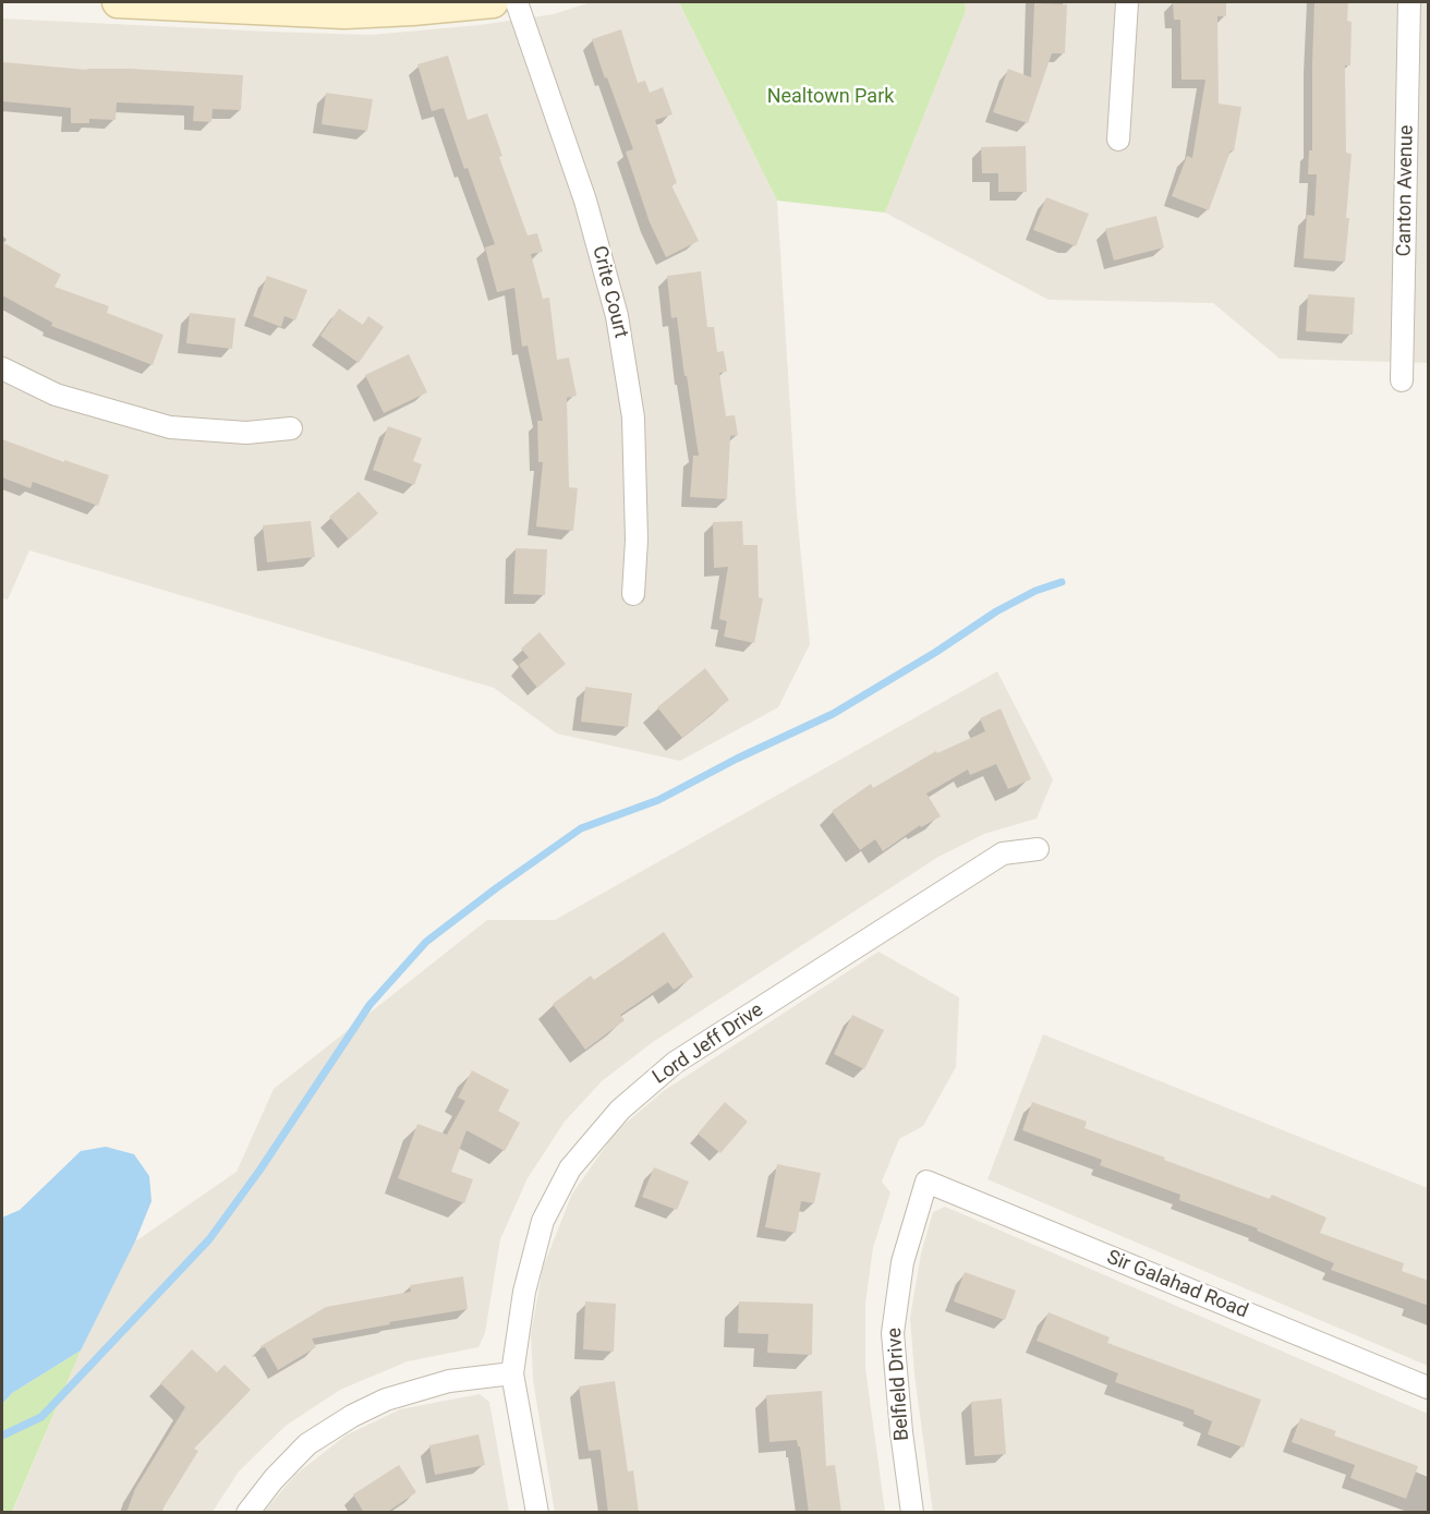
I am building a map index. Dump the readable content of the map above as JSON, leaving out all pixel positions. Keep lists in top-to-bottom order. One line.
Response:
{"streets":{"street":["Canton Avenue","Crite Court","Lord Jeff Drive","Sir Galahad Road","Belfield Drive"]},"crossings":[["Sir Galahad Road","Belfield Drive"]],"parks":["Nealtown Park"]}
